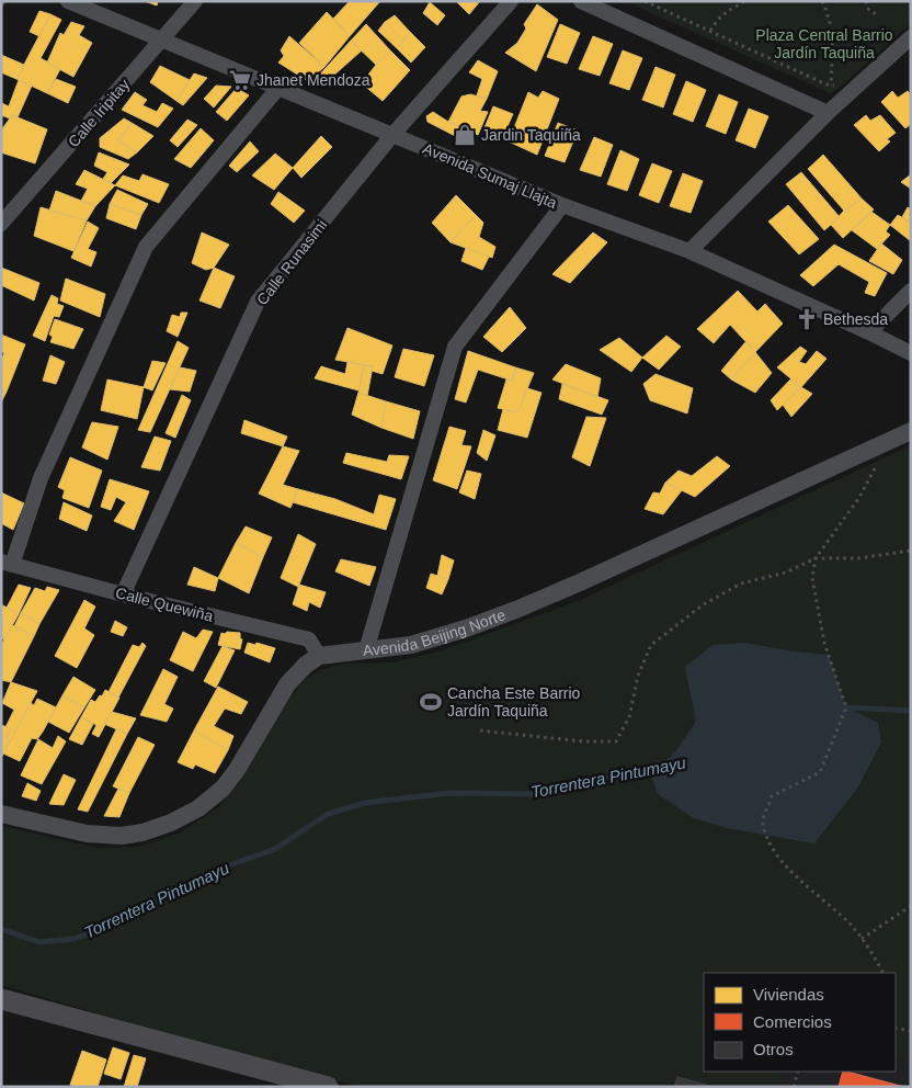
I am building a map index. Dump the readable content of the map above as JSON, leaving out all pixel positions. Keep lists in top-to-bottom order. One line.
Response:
{"streets":{"street":["Calle Iripitay","Avenida Sumaj Llajta","Calle Runasimi","Calle Quewiña","Avenida Beijing Norte"]},"crossings":[["Calle Iripitay","Avenida Sumaj Llajta"],["Avenida Sumaj Llajta","Calle Runasimi"],["Calle Runasimi","Calle Quewiña"],["Calle Quewiña","Avenida Beijing Norte"]],"water":["Torrentera Pintumayu"],"parks":["Plaza Central Barrio Jardín Taquiña"],"places":{"supermarket":["Jhanet Mendoza"],"shop":["Jardin Taquiña"],"church":["Bethesda"],"sports":["Cancha Este Barrio Jardín Taquiña"]},"legend":["Viviendas","Comercios","Otros"]}
